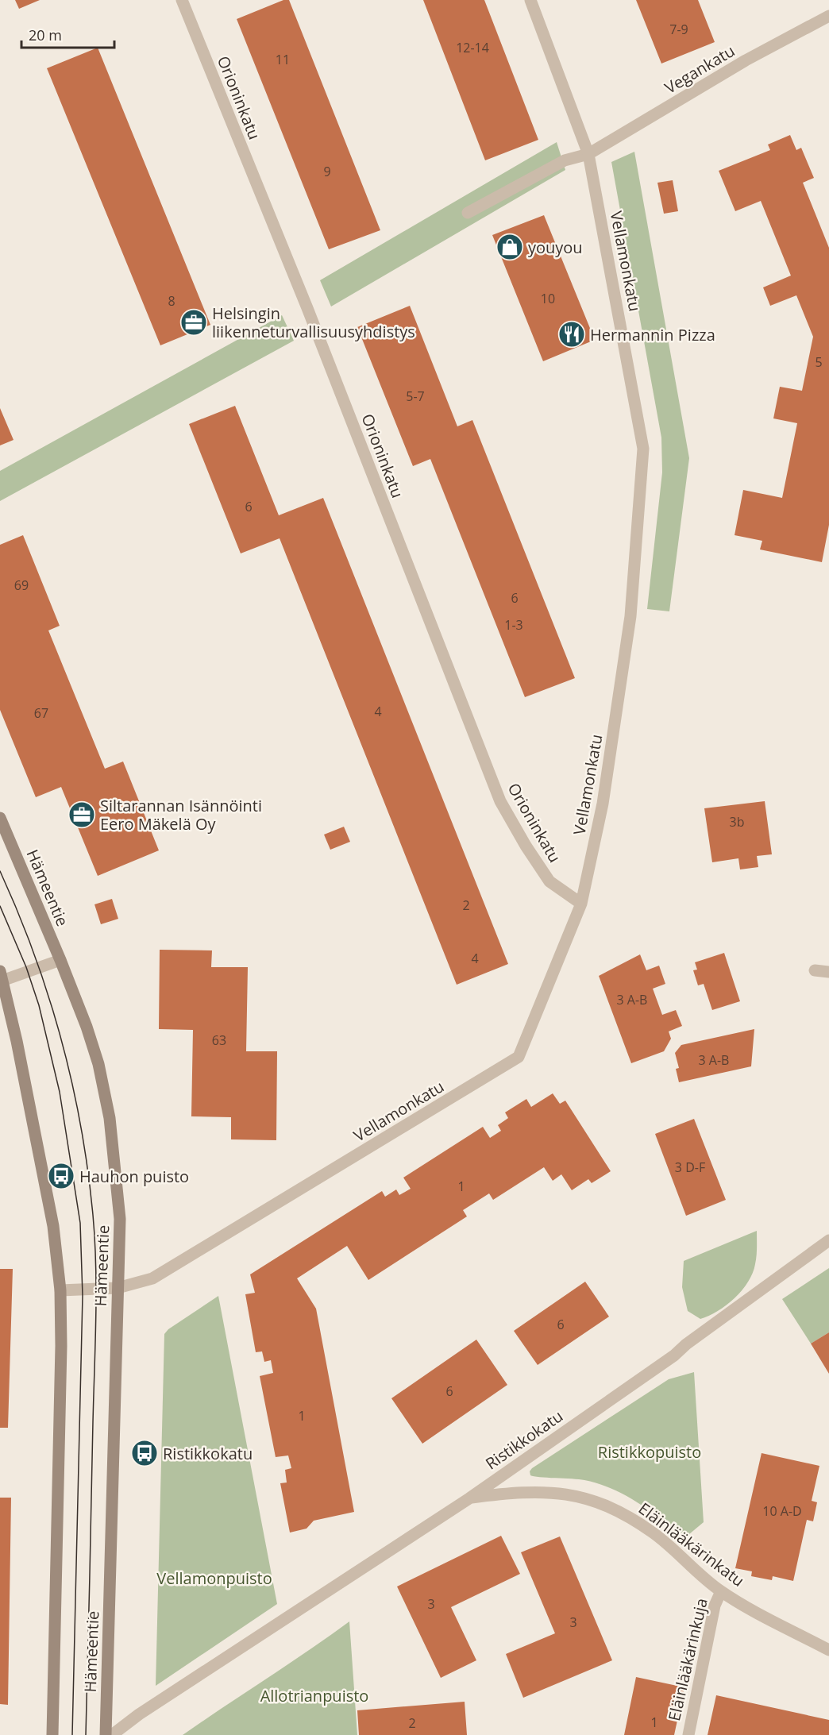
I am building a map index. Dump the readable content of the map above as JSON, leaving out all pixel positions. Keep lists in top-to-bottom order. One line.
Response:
{"streets":{"main road":["Hämeentie"],"street":["Vegankatu","Orioninkatu","Vellamonkatu","Ristikkokatu","Eläinlääkärinkatu","Eläinlääkärinkuja"]},"crossings":[["Vegankatu","Vellamonkatu"],["Orioninkatu","Vellamonkatu"],["Vellamonkatu","Hämeentie"],["Ristikkokatu","Eläinlääkärinkatu"],["Eläinlääkärinkatu","Eläinlääkärinkuja"]],"parks":["Ristikkopuisto","Vellamonpuisto","Allotrianpuisto"],"places":{"shop":["youyou"],"office":["Helsingin liikenneturvallisuusyhdistys","Siltarannan Isännöinti Eero Mäkelä Oy"],"restaurant":["Hermannin Pizza"],"bus stop":["Hauhon puisto","Ristikkokatu"]},"house_numbers":["7-9","12-14","11","9","10","8","5","5-7","6","69","6","1-3","4","67","3b","2","4","3 A-B","63","3 A-B","3 D-F","1","6","6","1","10 A-D","3","3","1","2"],"scale_bar":"20 m"}
